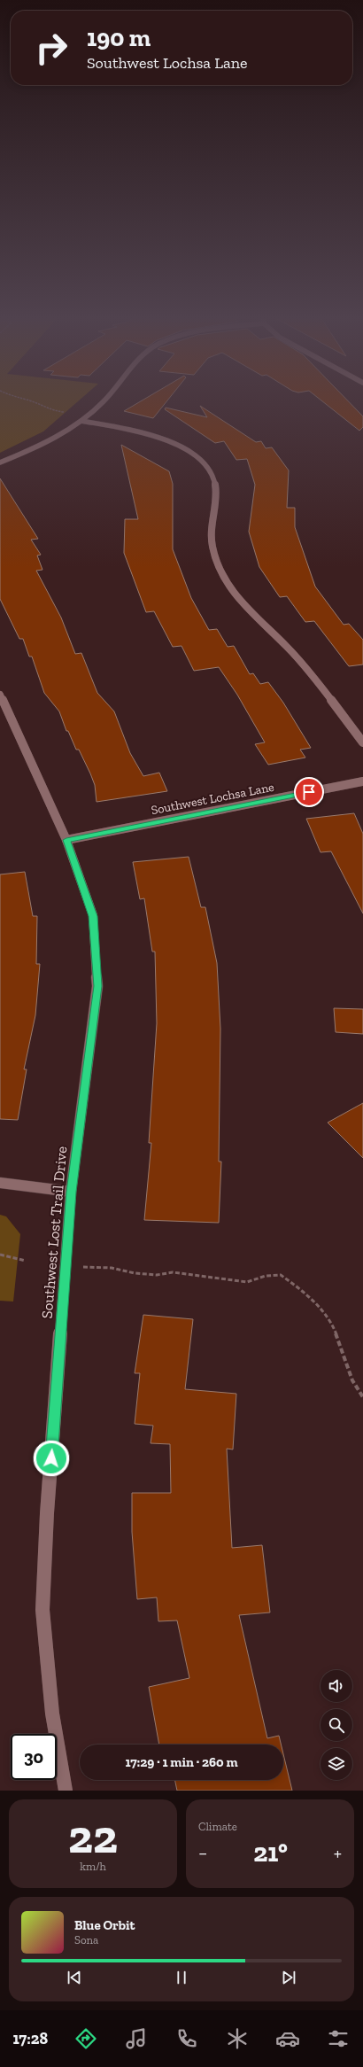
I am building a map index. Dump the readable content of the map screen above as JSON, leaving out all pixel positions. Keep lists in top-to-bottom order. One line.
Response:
{"streets":{"street":["Southwest Lochsa Lane","Southwest Lost Trail Drive"]},"crossings":[["Southwest Lochsa Lane","Southwest Lost Trail Drive"]],"page":{"turn":["190 m","Southwest Lochsa Lane"],"limit":"30","trip":"17:29 · 1 min · 260 m","tile":[["22","km/h"],"Climate"],"heat":["−","21°","+"],"song":["Blue Orbit","Sona"],"tabs":"17:28"}}
